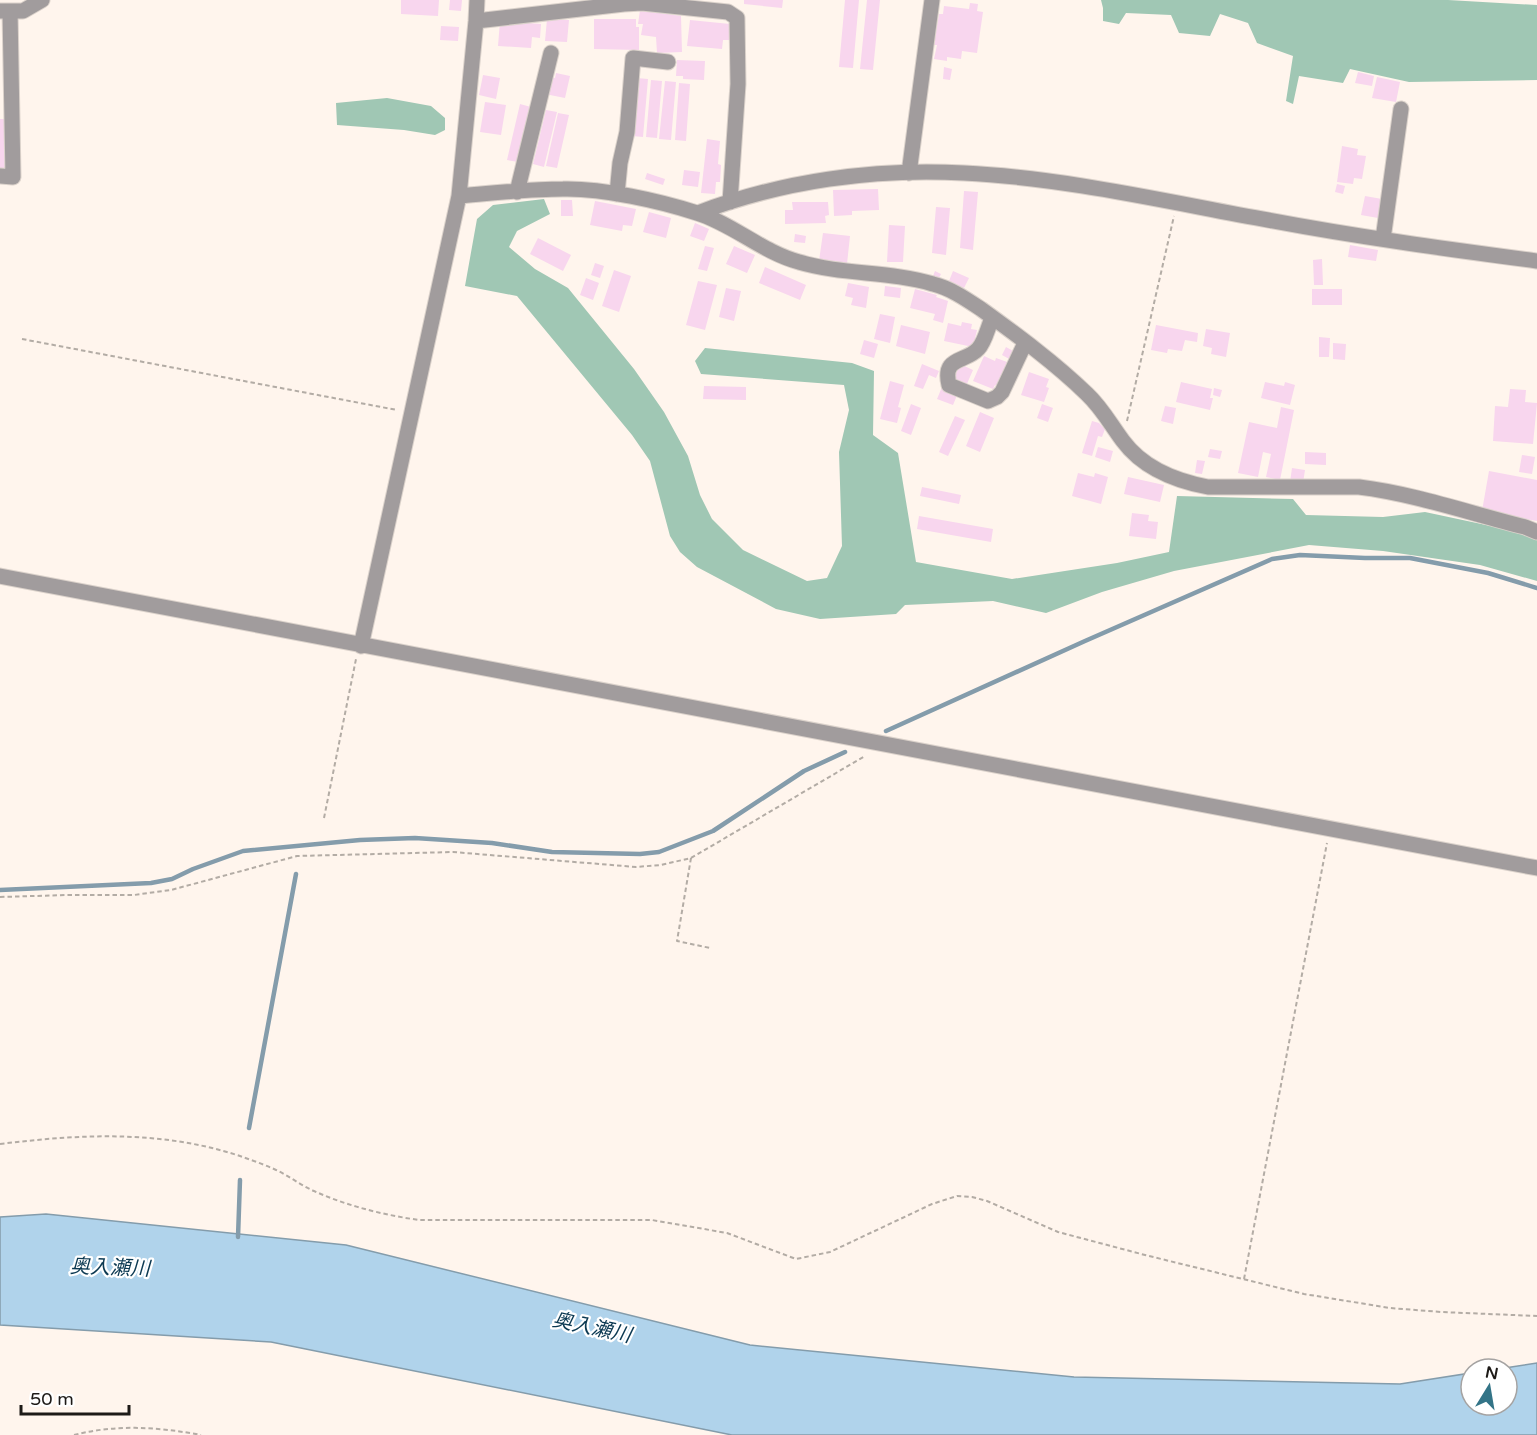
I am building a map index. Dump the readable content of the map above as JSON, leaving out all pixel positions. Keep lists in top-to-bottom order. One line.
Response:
{"water":["奥入瀬川"],"scale_bar":"50 m","north":"top"}
